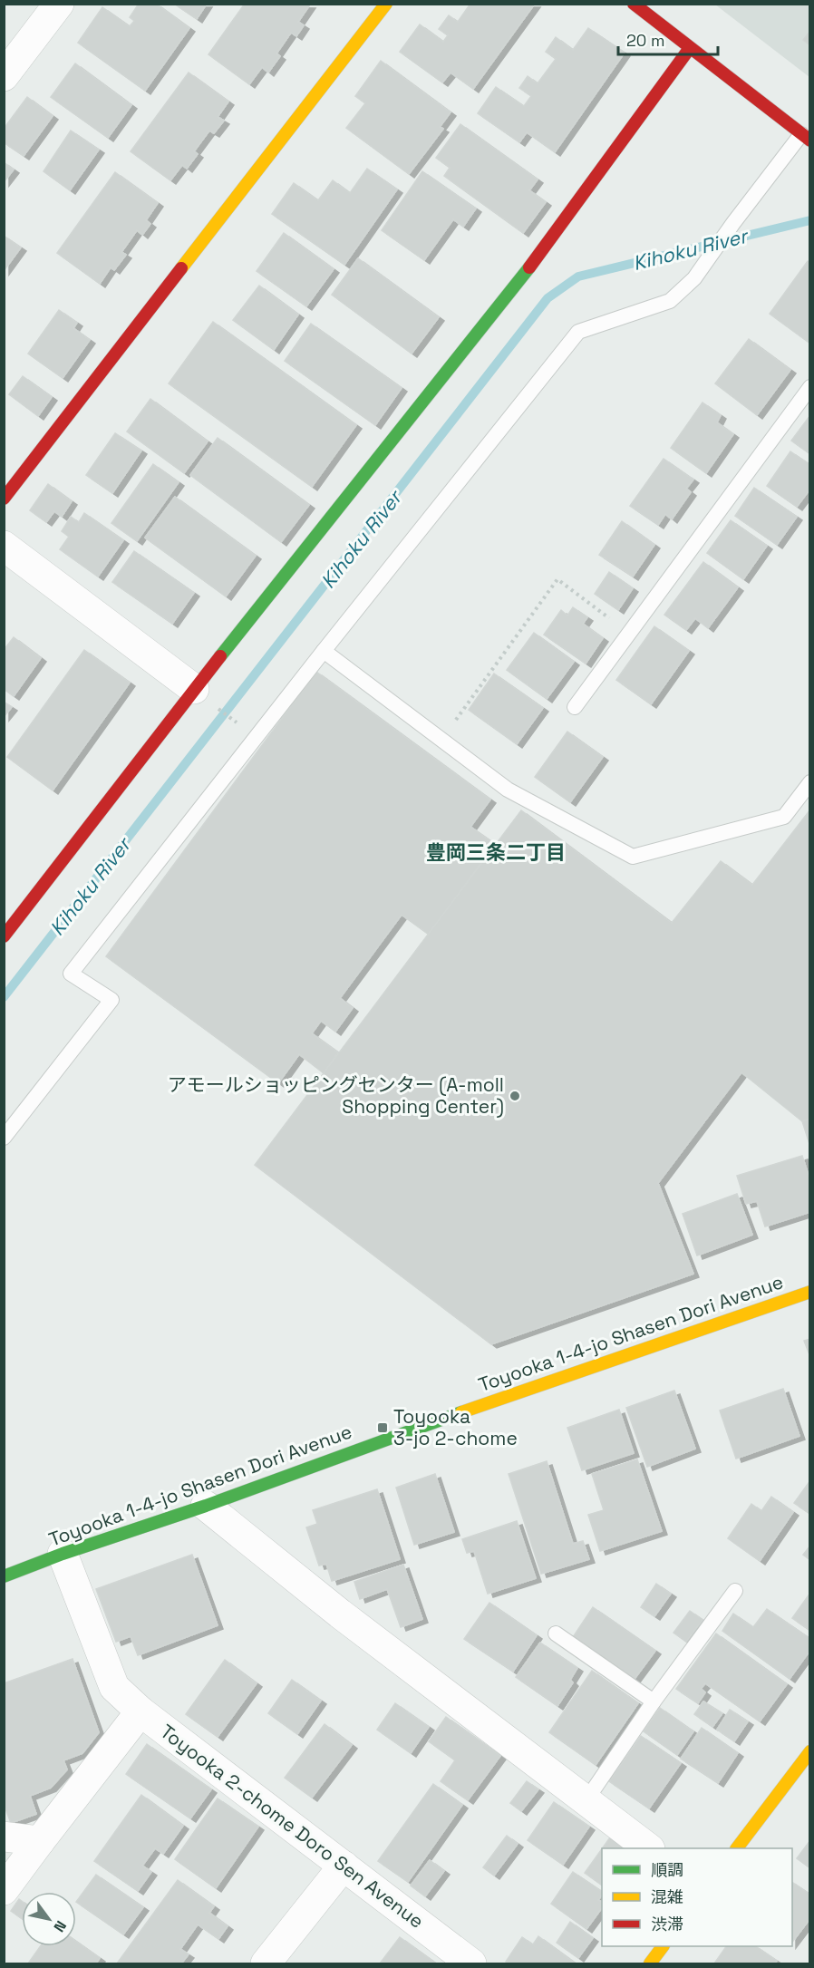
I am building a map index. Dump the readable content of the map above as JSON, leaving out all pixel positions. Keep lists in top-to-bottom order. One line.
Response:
{"streets":{"street":["Toyooka 1-4-jo Shasen Dori Avenue","Toyooka 2-chome Doro Sen Avenue"]},"crossings":[["Toyooka 1-4-jo Shasen Dori Avenue","Toyooka 2-chome Doro Sen Avenue"]],"districts":["豊岡三条二丁目"],"water":["Kihoku River"],"places":{"other":["アモールショッピングセンター (A-moll Shopping Center)"],"transit":["Toyooka 3-jo 2-chome"]},"legend":["順調","混雑","渋滞"],"scale_bar":"20 m","north":"bottom right"}
